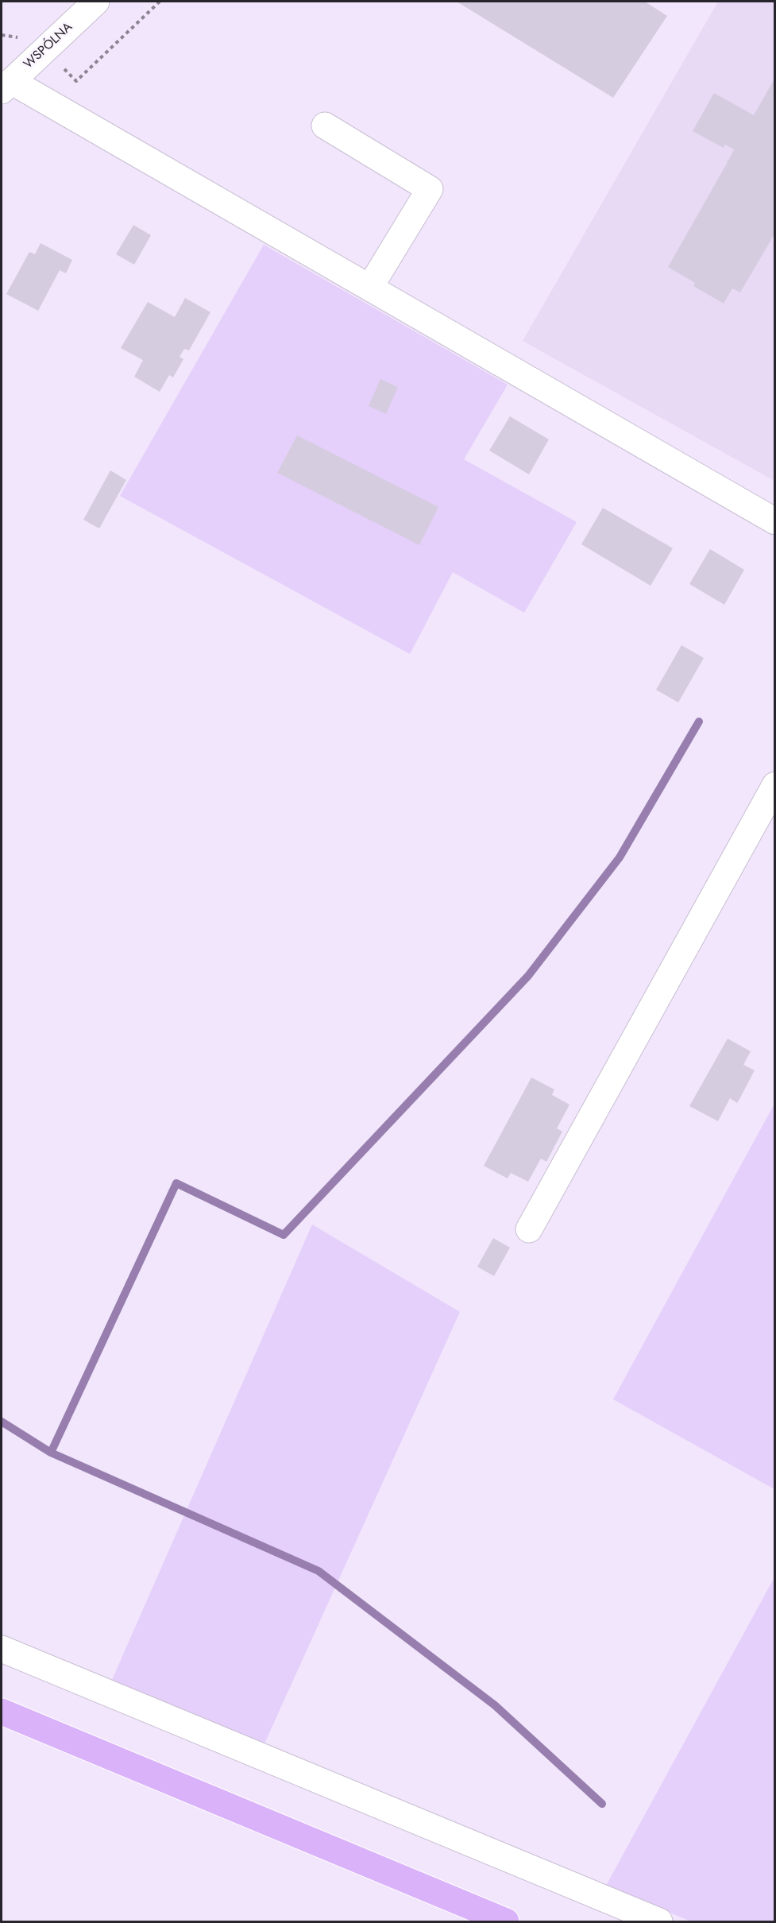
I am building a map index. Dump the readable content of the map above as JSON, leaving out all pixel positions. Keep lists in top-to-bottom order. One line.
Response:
{"streets":{"street":["WSPÓLNA"]}}
